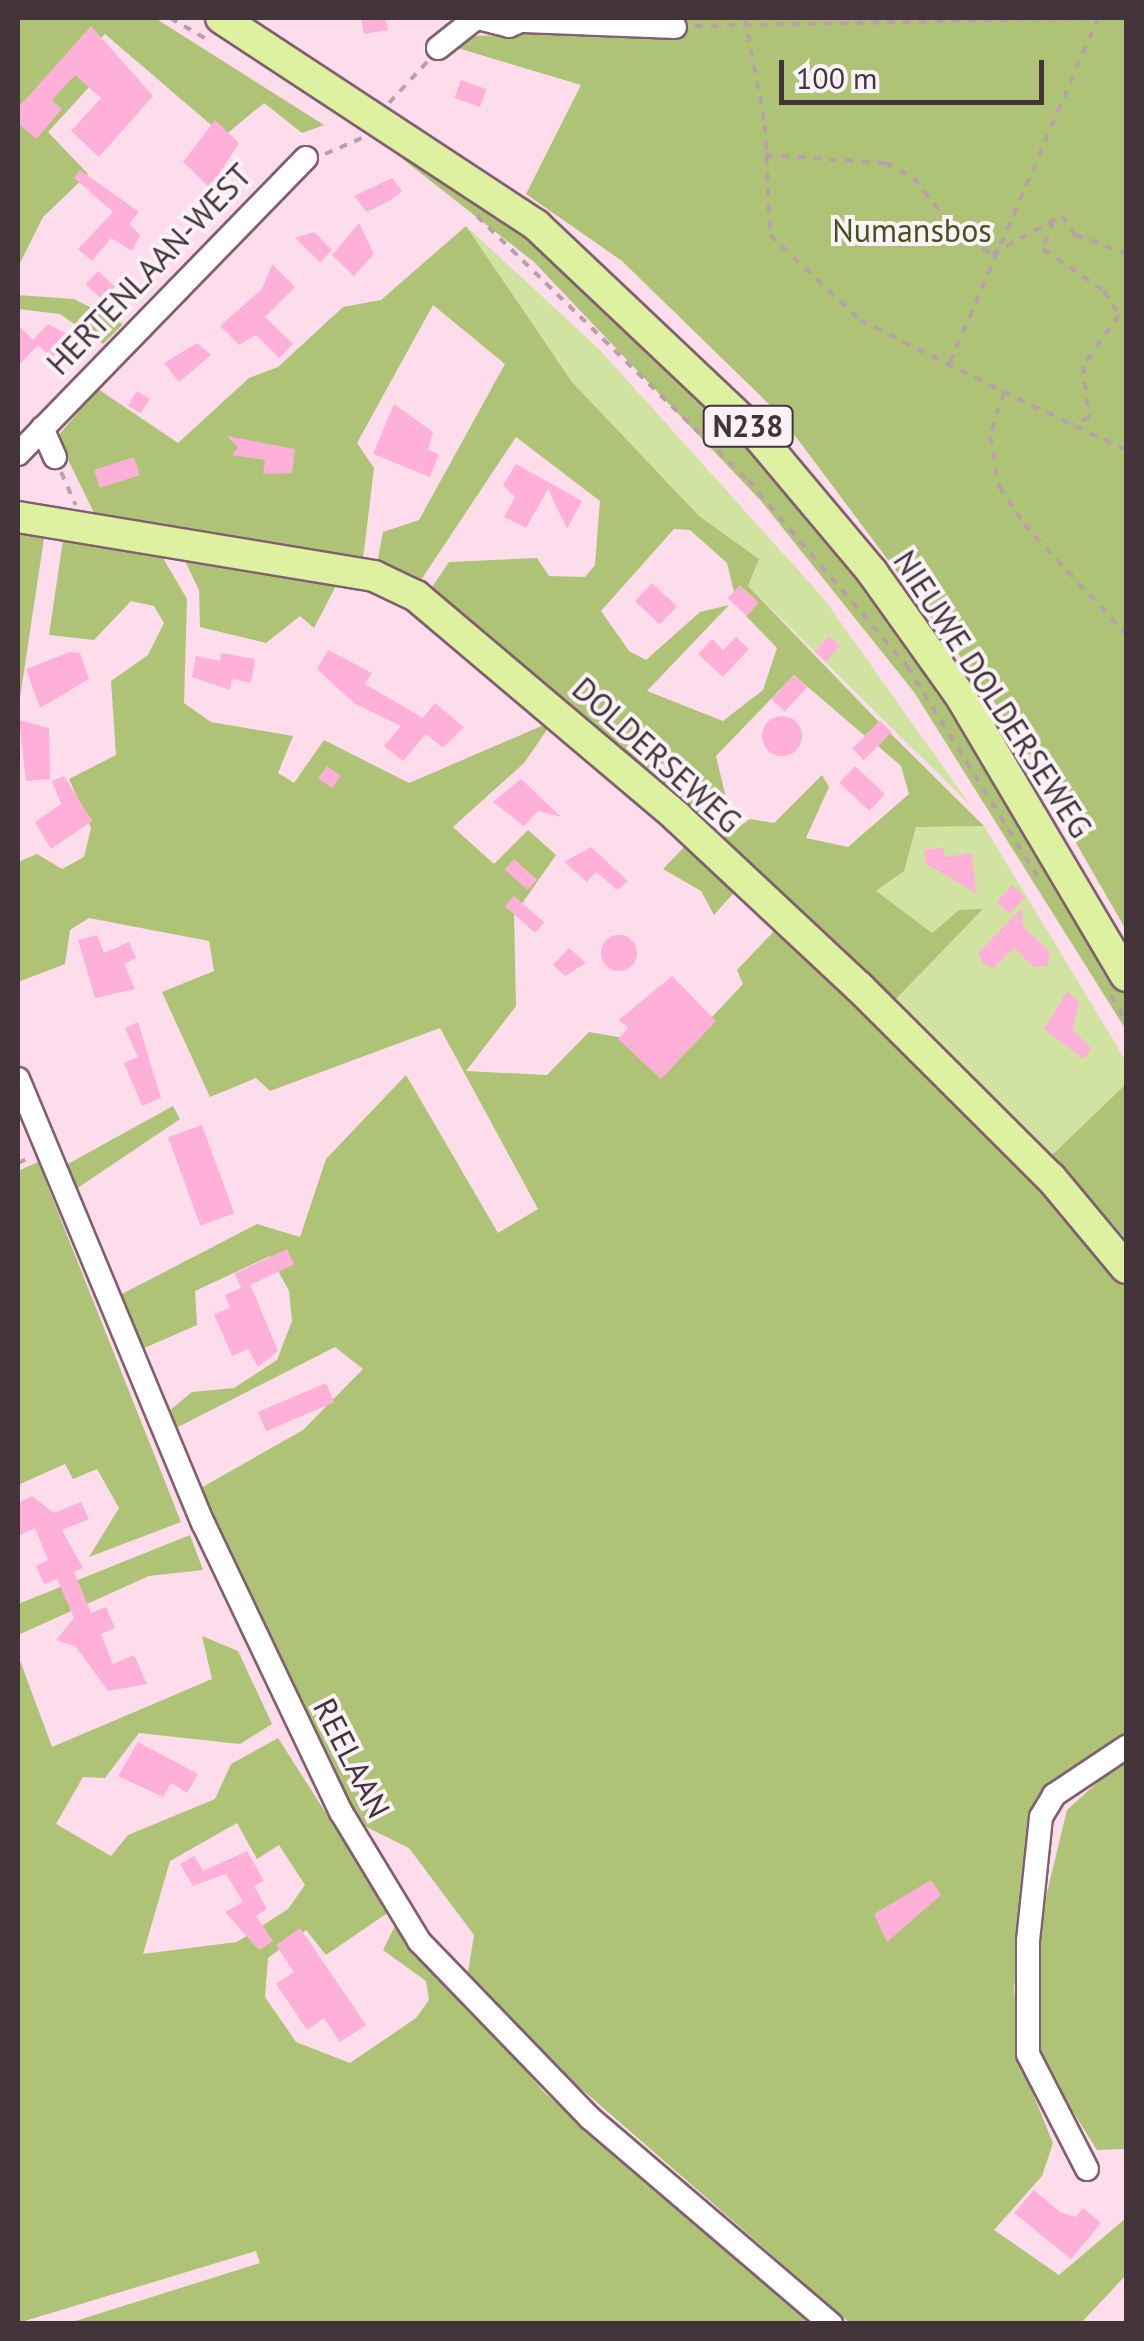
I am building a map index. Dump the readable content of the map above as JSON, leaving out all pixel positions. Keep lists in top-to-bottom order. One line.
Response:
{"streets":{"main road":["N238","NIEUWE DOLDERSEWEG","DOLDERSEWEG"],"street":["HERTENLAAN-WEST","REELAAN"]},"parks":["Numansbos"],"scale_bar":"100 m"}
